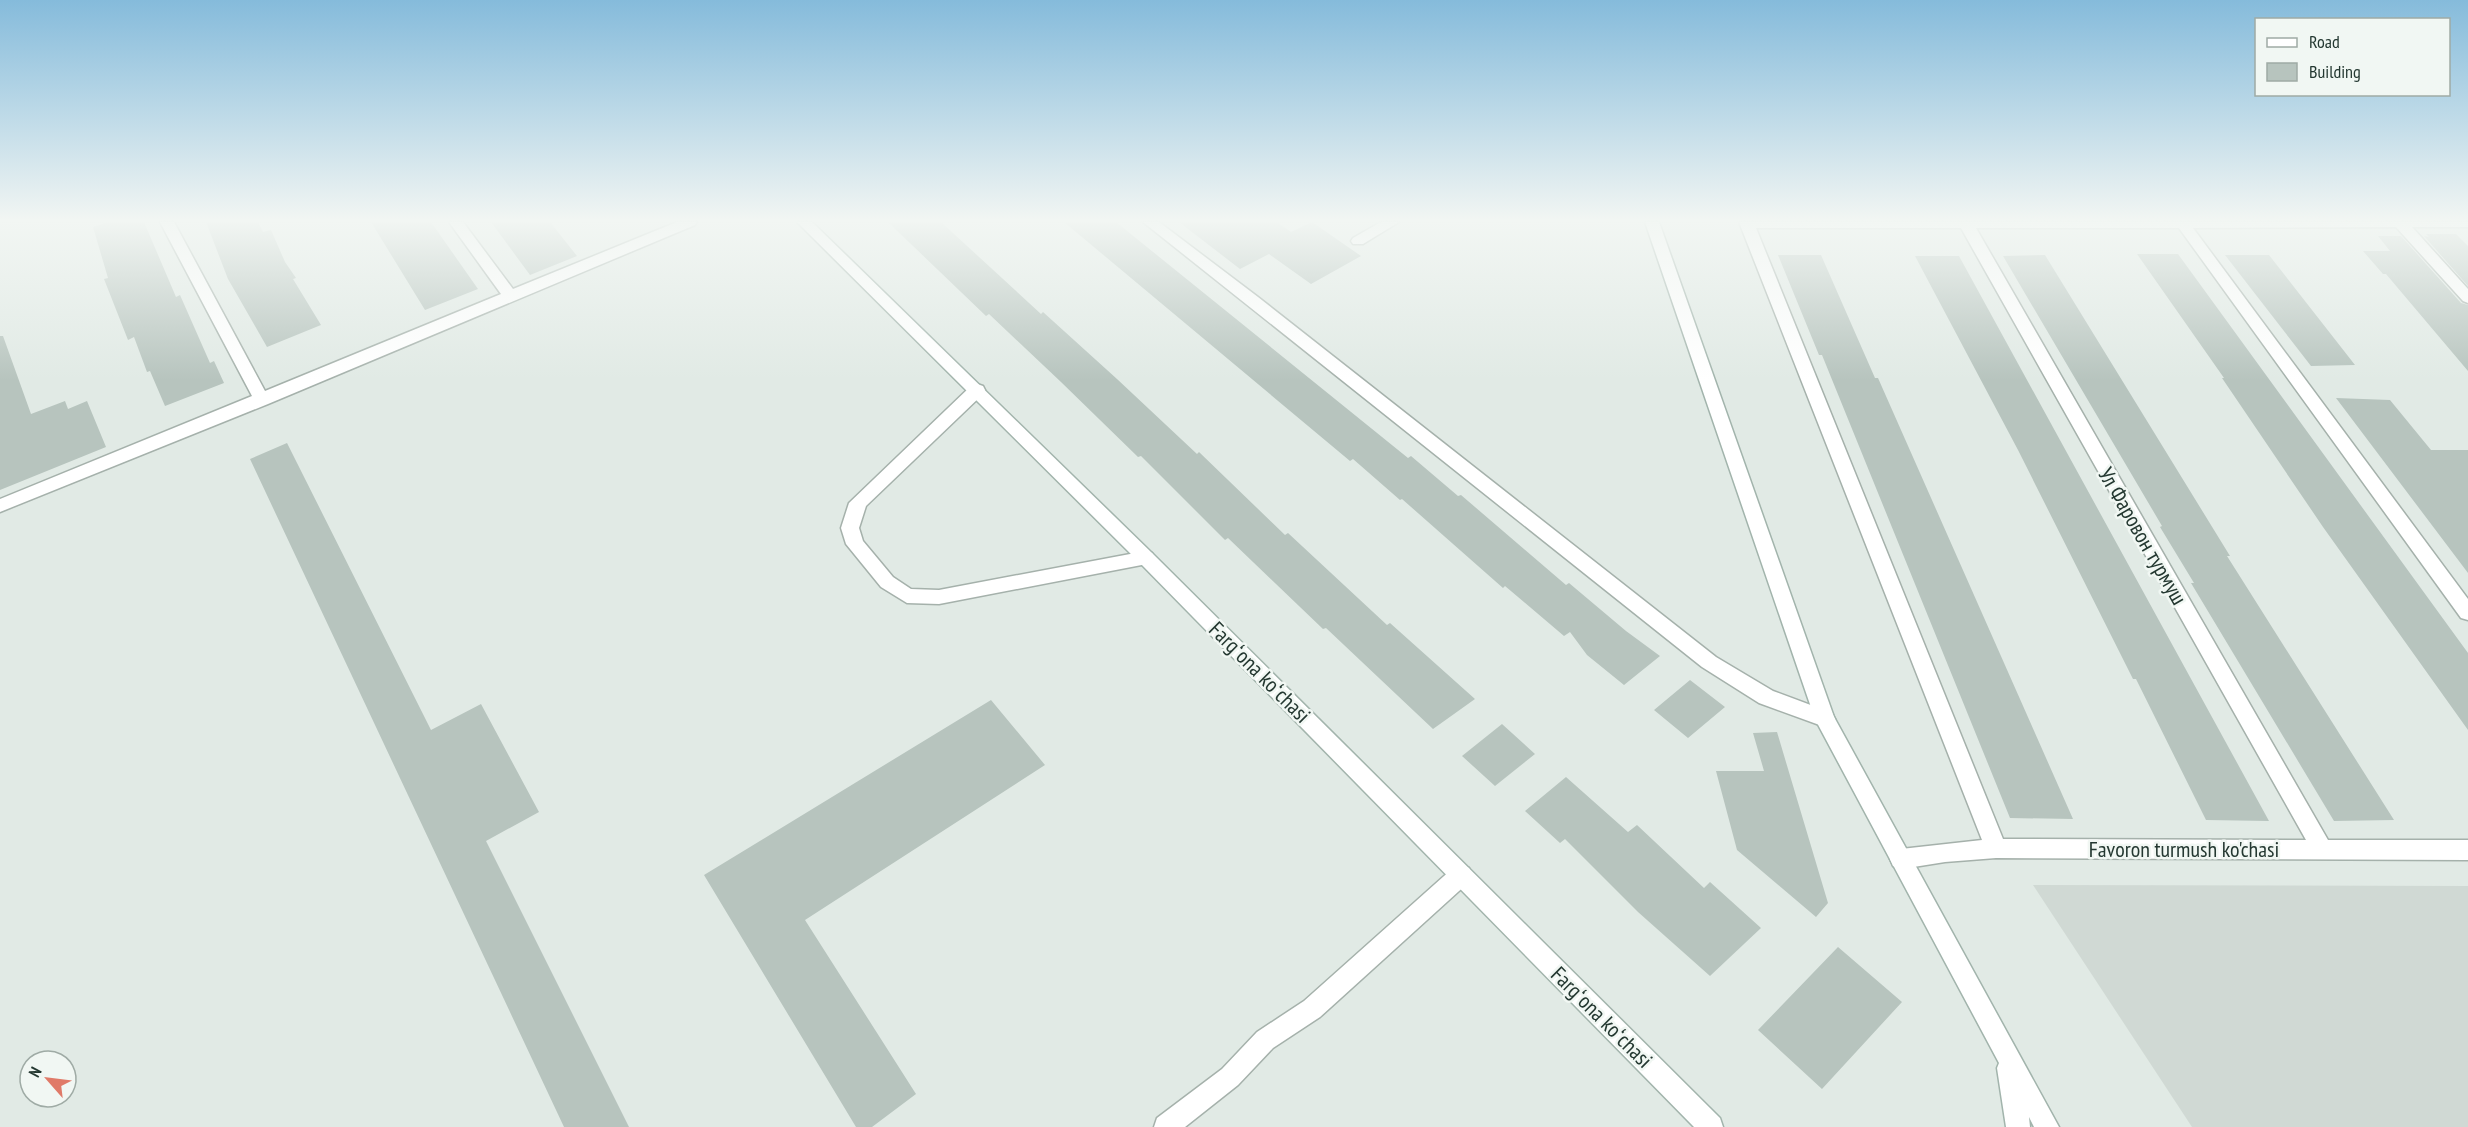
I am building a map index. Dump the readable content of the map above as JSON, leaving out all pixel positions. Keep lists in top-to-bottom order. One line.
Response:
{"streets":{"street":["Ул Фаровон турмуш","Fargʻona koʻchasi","Favoron turmush ko'chasi"]},"crossings":[["Ул Фаровон турмуш","Favoron turmush ko'chasi"]],"legend":["Road","Building"],"north":"top left"}
